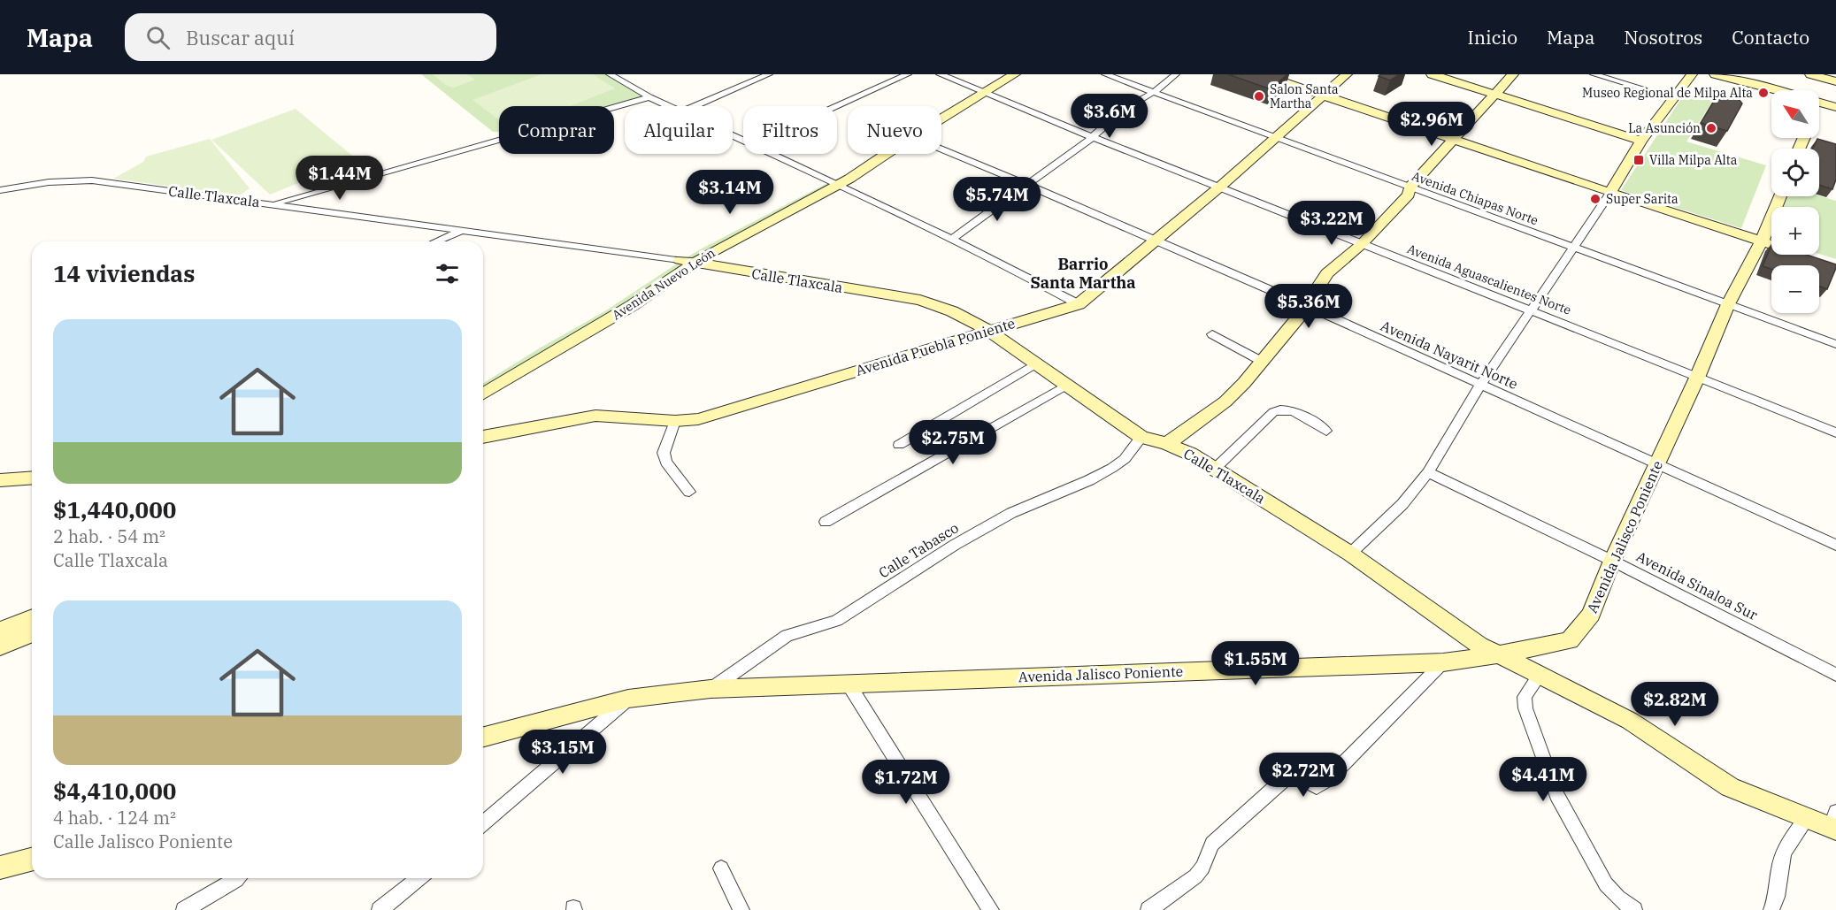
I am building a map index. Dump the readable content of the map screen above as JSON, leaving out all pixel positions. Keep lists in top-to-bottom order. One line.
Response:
{"streets":{"street":["Calle Tlaxcala","Avenida Chiapas Norte","Avenida Aguascalientes Norte","Avenida Nuevo León","Avenida Puebla Poniente","Avenida Nayarit Norte","Avenida Jalisco Poniente","Calle Tabasco","Avenida Sinaloa Sur"]},"crossings":[["Calle Tlaxcala","Avenida Nuevo León"],["Calle Tlaxcala","Avenida Puebla Poniente"],["Calle Tlaxcala","Avenida Jalisco Poniente"],["Calle Tlaxcala","Calle Tabasco"],["Avenida Chiapas Norte","Avenida Puebla Poniente"],["Avenida Chiapas Norte","Avenida Jalisco Poniente"],["Avenida Aguascalientes Norte","Avenida Nuevo León"],["Avenida Aguascalientes Norte","Avenida Puebla Poniente"],["Avenida Aguascalientes Norte","Avenida Jalisco Poniente"],["Avenida Puebla Poniente","Avenida Nayarit Norte"],["Avenida Nayarit Norte","Avenida Jalisco Poniente"],["Avenida Jalisco Poniente","Calle Tabasco"],["Avenida Jalisco Poniente","Avenida Sinaloa Sur"]],"districts":["Barrio Santa Martha"],"places":{"other":["Museo Regional de Milpa Alta","Salon Santa Martha","La Asunción","Super Sarita"],"transit":["Villa Milpa Alta"]},"north":"top left","page":{"header":"Mapa","search":"Buscar aquí","nav":["Inicio","Mapa","Nosotros","Contacto"],"map_buttons":["+","−"],"price":["$3.6M","$2.96M","$1.44M","$3.14M","$5.74M","$3.22M","$5.36M","$2.75M","$1.55M","$2.82M","$3.15M","$2.72M","$4.41M","$1.72M"],"chip":["Comprar","Alquilar","Filtros","Nuevo"],"heading":"14 viviendas","list":[{"name":"$1,440,000","note":"2 hab. · 54 m² · Calle Tlaxcala"},{"name":"$4,410,000","note":"4 hab. · 124 m² · Calle Jalisco Poniente"}]}}
